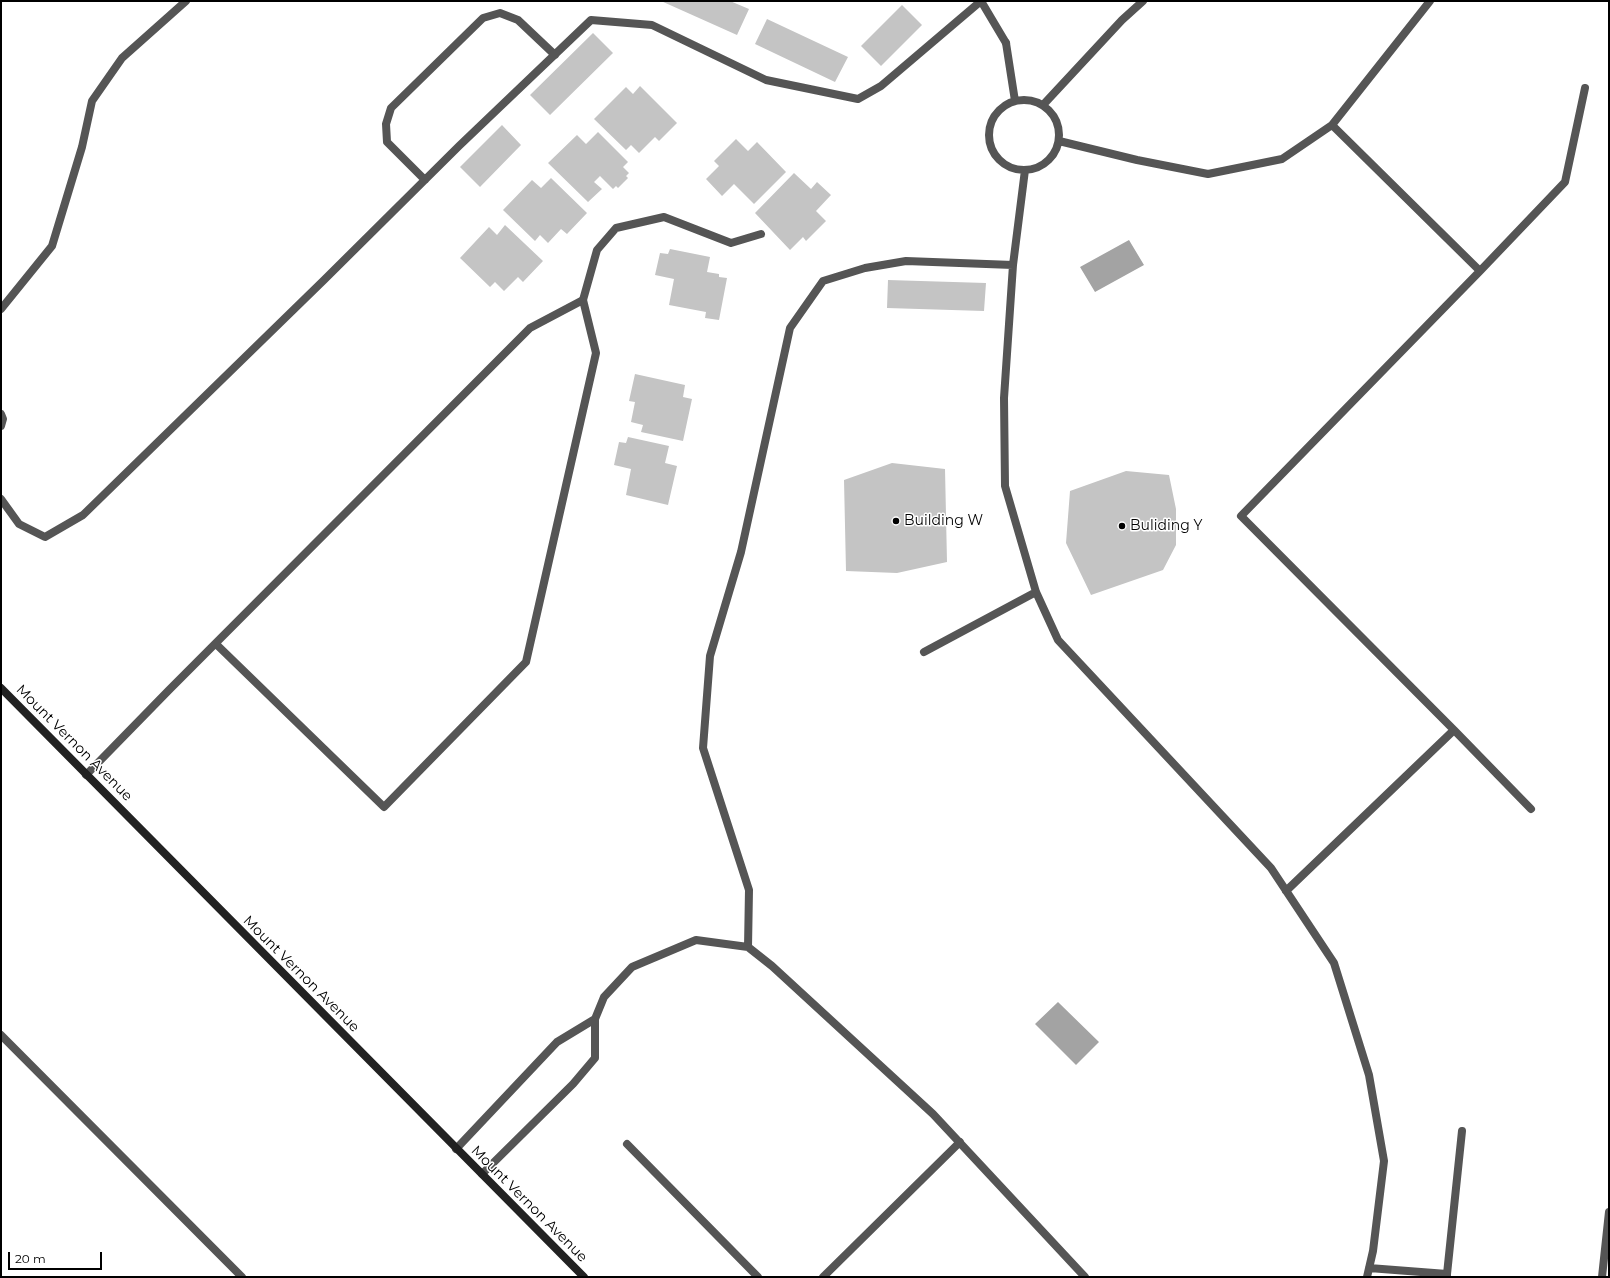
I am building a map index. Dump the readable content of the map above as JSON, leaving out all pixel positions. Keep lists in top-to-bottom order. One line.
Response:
{"streets":{"main road":["Mount Vernon Avenue"]},"places":["Building W","Buliding Y"],"scale_bar":"20 m"}
